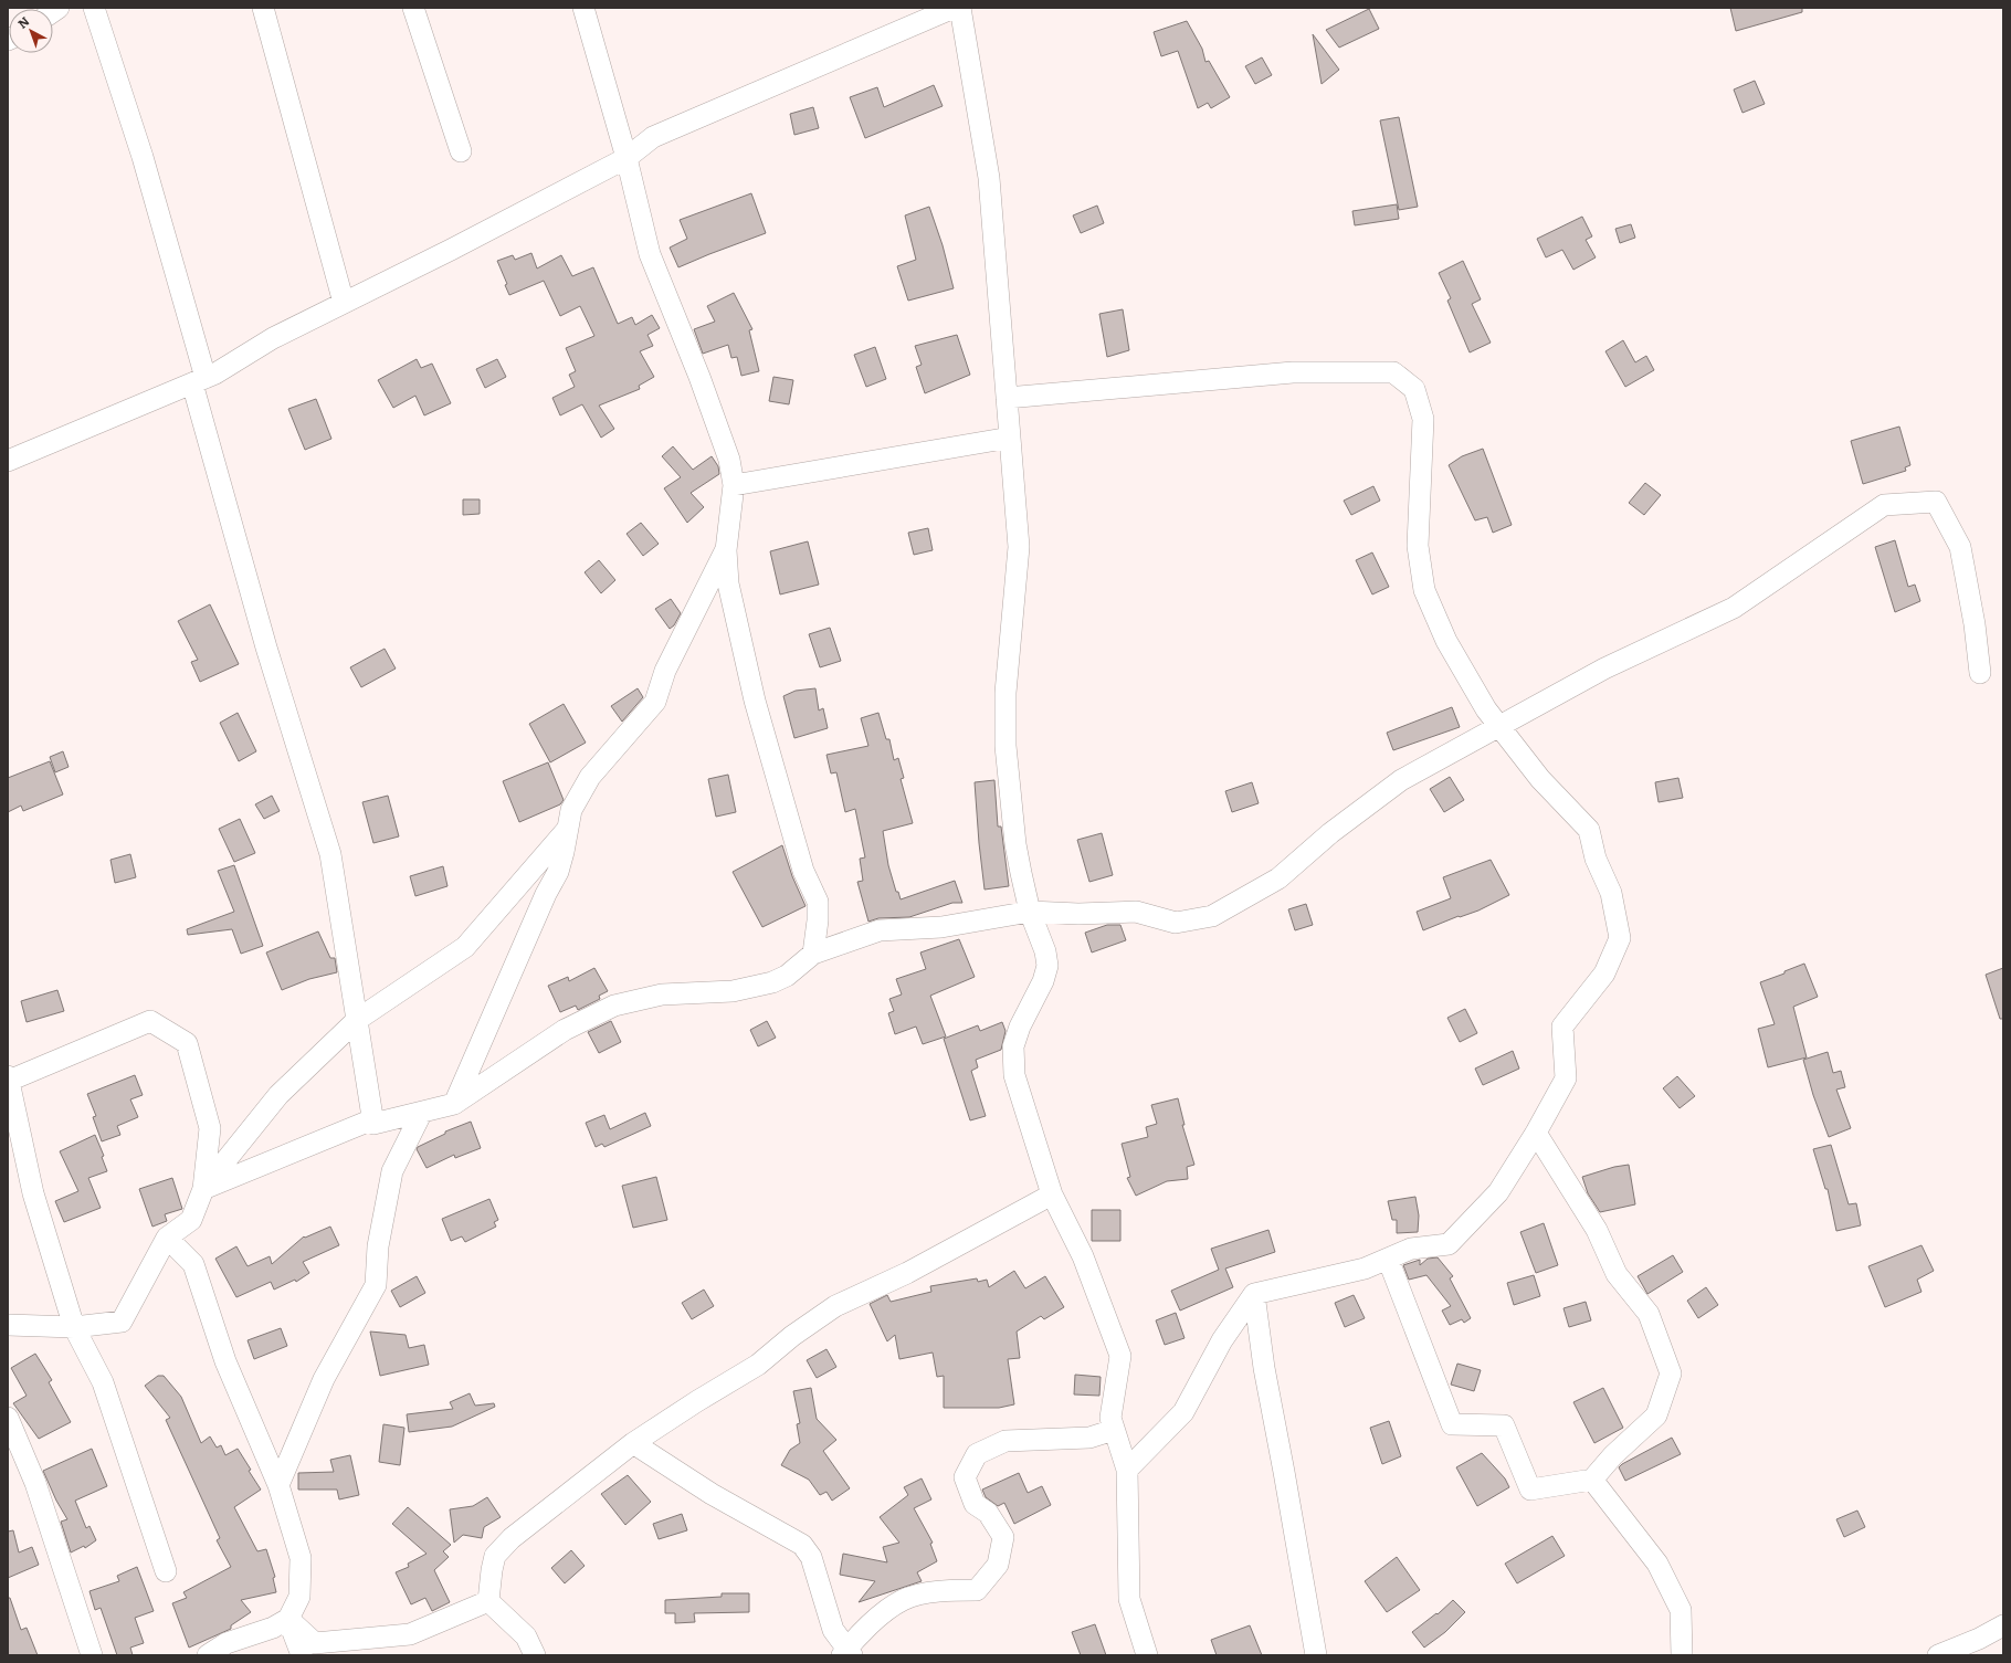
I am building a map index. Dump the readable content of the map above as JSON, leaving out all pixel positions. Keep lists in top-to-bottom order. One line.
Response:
{"north":"top left"}
